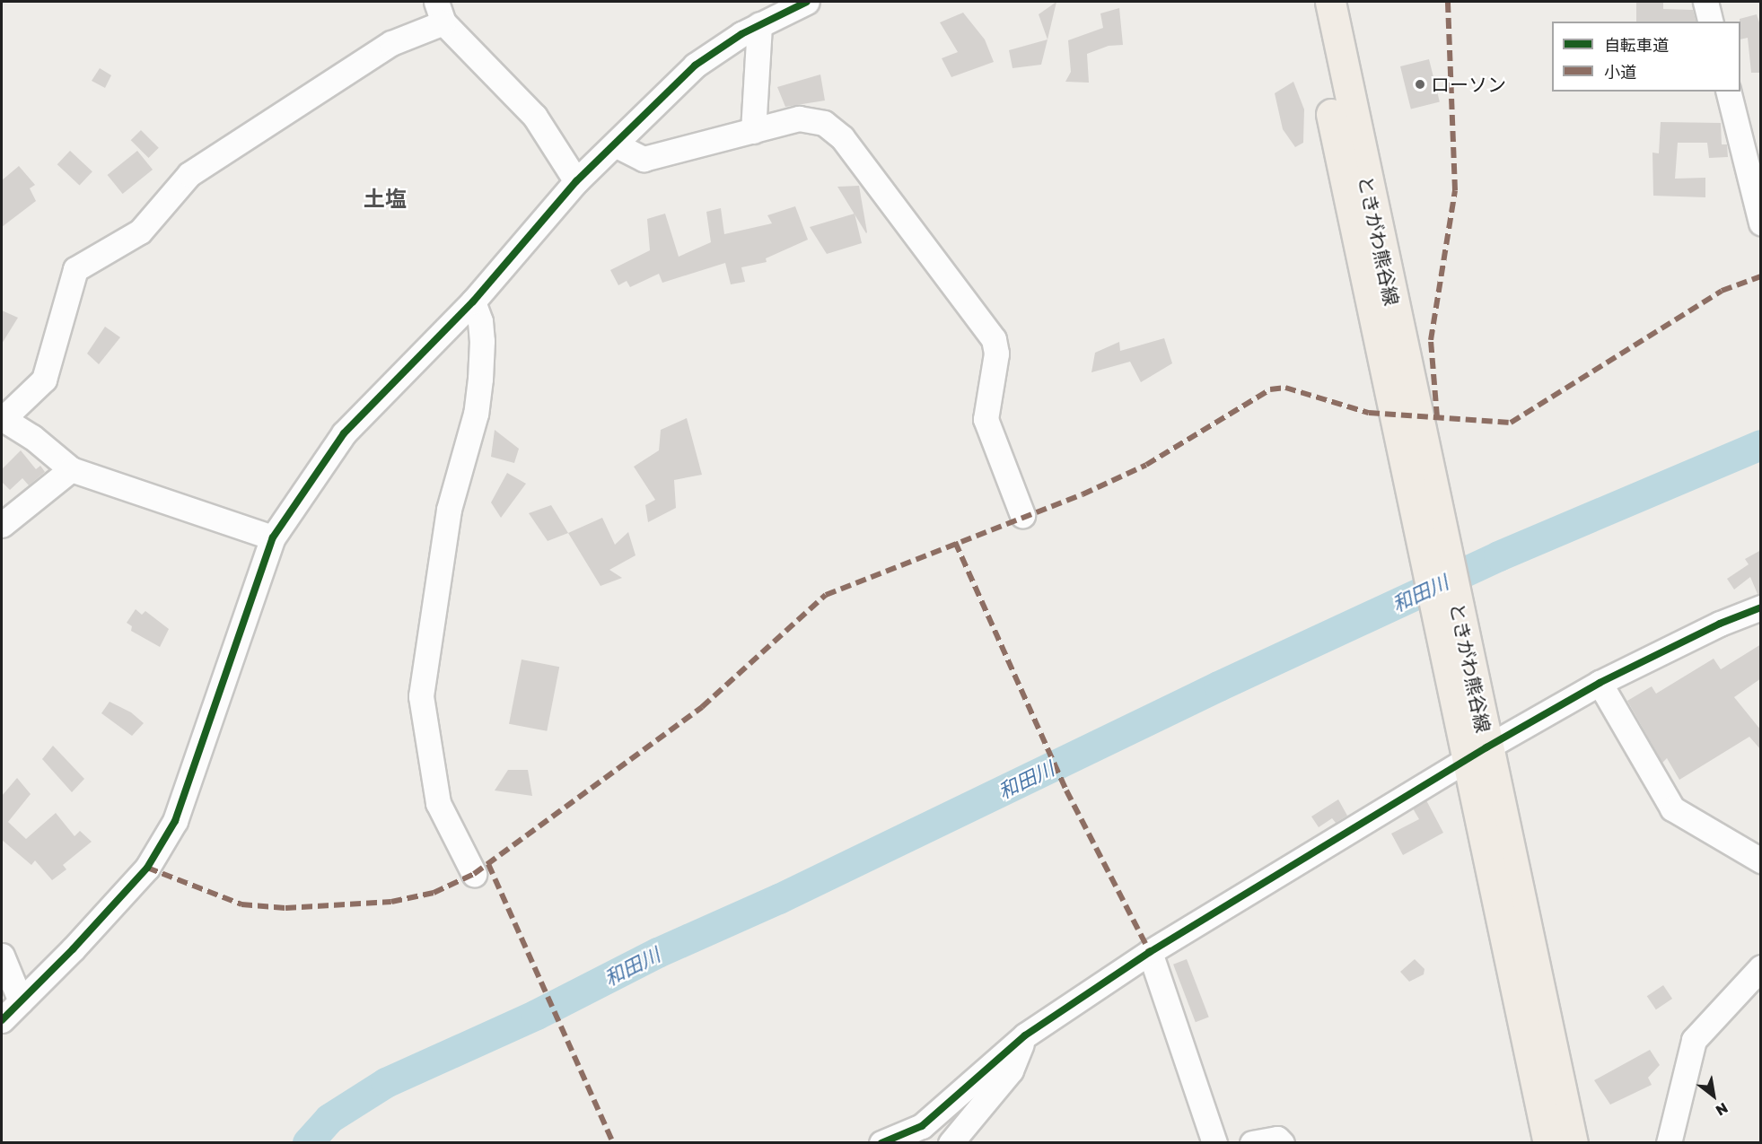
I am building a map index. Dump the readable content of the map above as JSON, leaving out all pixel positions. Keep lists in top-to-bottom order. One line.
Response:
{"streets":{"main road":["ときがわ熊谷線"]},"districts":["土塩"],"water":["和田川"],"places":["ローソン"],"legend":["自転車道","小道"],"north":"bottom right"}
